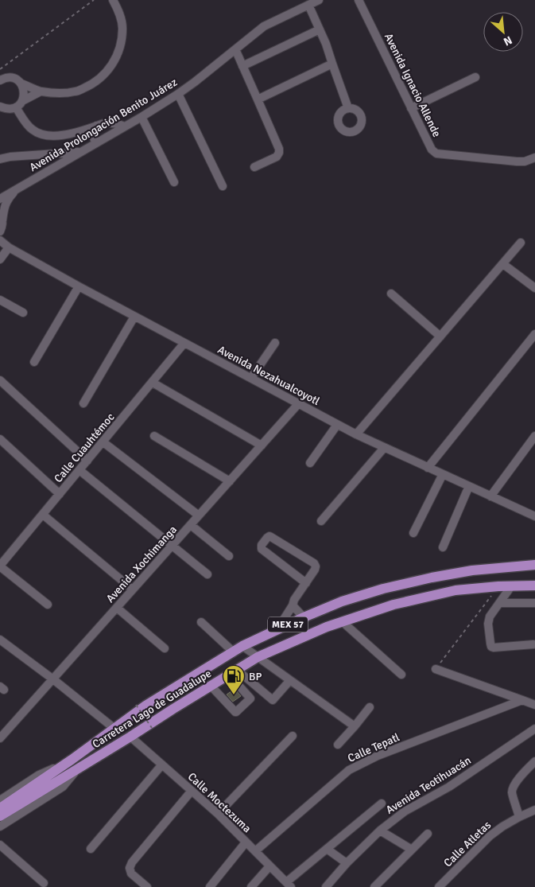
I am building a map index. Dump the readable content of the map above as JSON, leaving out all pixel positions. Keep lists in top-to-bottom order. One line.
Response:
{"streets":{"main road":["MEX 57","Carretera Lago de Guadalupe"],"street":["Avenida Ignacio Allende","Avenida Prolongación Benito Juárez","Avenida Nezahualcoyotl","Calle Cuauhtémoc","Avenida Xochimanga","Calle Tepatl","Avenida Teotihuacán","Calle Moctezuma","Calle Atletas"]},"crossings":[["Avenida Nezahualcoyotl","Calle Cuauhtémoc"],["Avenida Nezahualcoyotl","Avenida Xochimanga"],["Carretera Lago de Guadalupe","Calle Moctezuma"],["Calle Tepatl","Calle Moctezuma"]],"places":{"fuel station":["BP"]},"north":"bottom right"}
